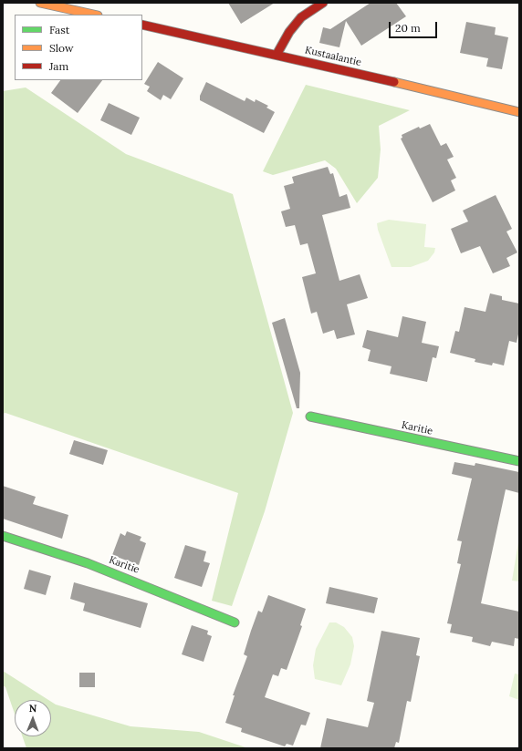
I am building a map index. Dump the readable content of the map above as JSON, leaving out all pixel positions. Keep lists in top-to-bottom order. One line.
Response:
{"streets":{"street":["Kustaalantie","Karitie"]},"legend":["Fast","Slow","Jam"],"scale_bar":"20 m","north":"top"}
